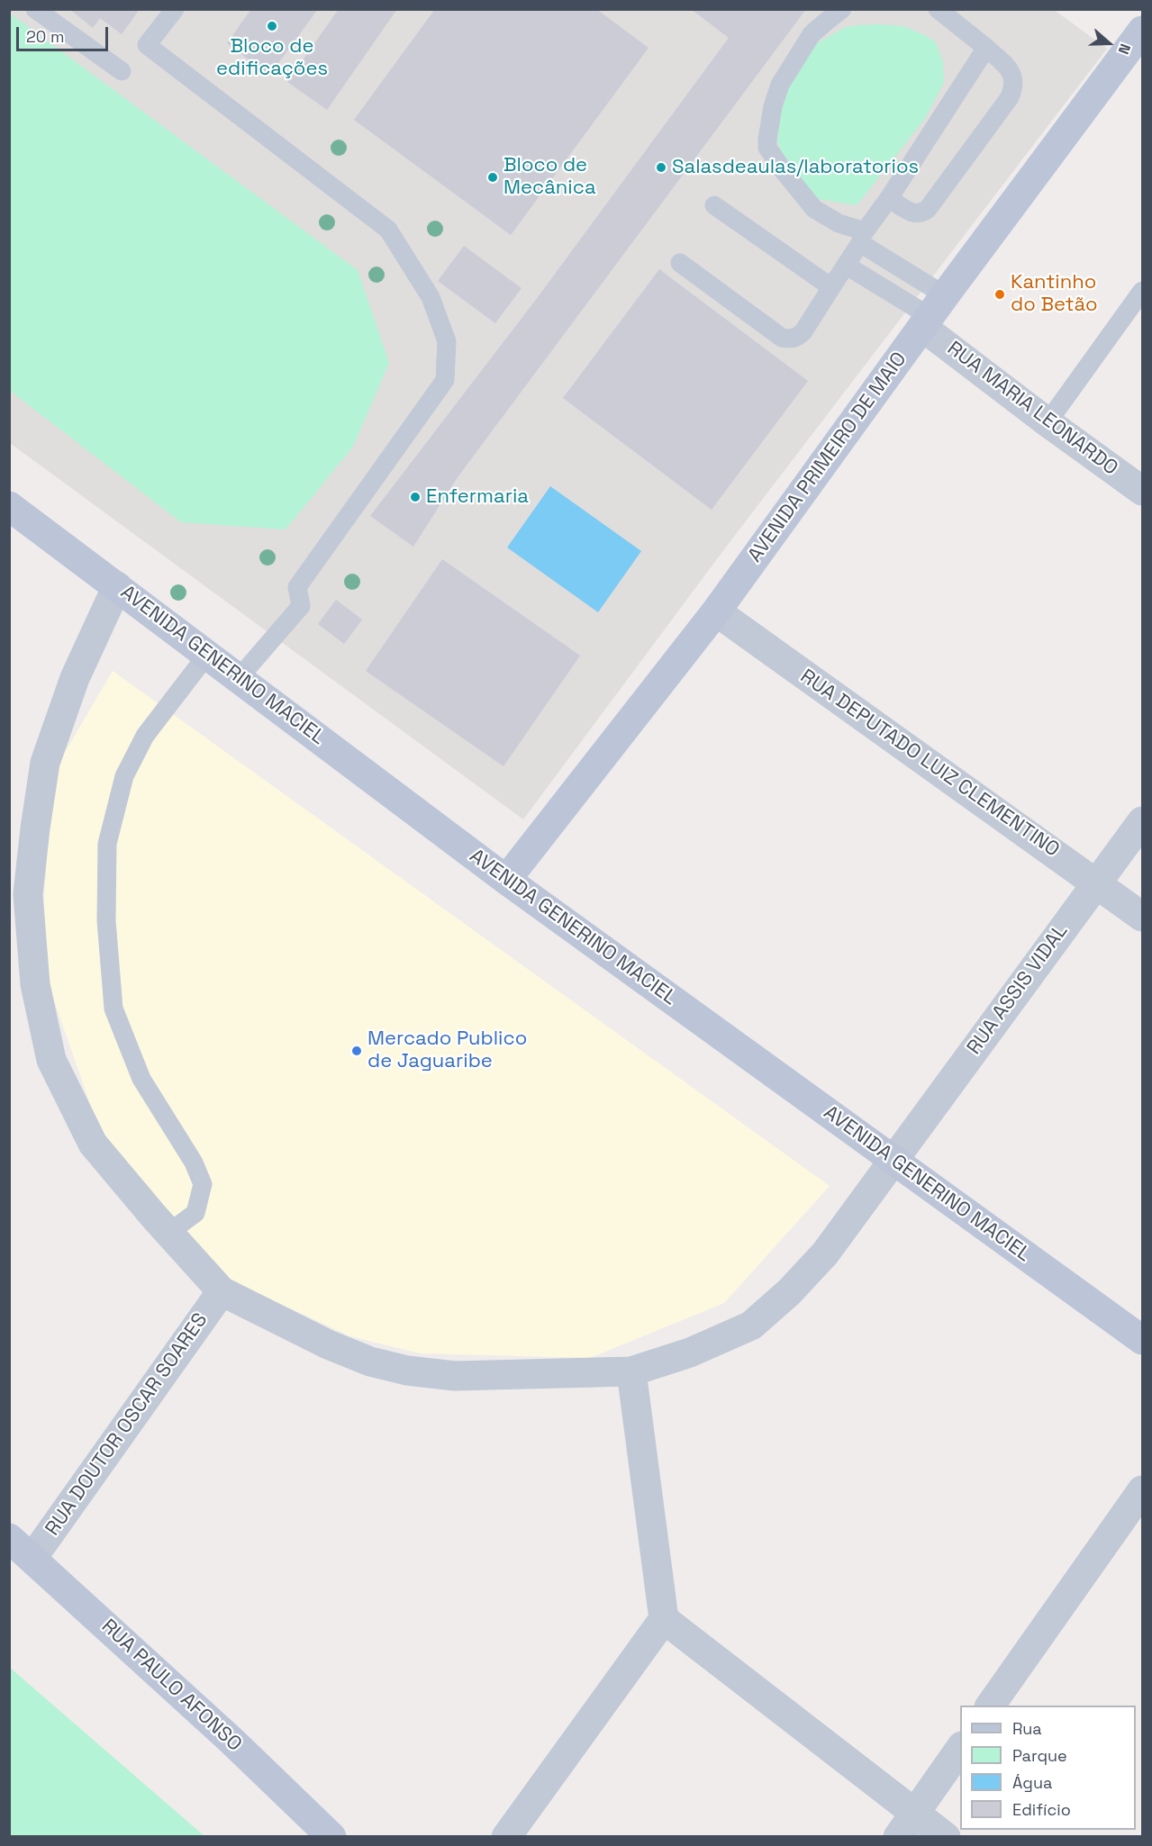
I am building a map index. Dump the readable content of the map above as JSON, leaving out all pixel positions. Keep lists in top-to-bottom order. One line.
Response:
{"streets":{"street":["RUA MARIA LEONARDO","AVENIDA PRIMEIRO DE MAIO","AVENIDA GENERINO MACIEL","RUA DEPUTADO LUIZ CLEMENTINO","RUA ASSIS VIDAL","RUA DOUTOR OSCAR SOARES","RUA PAULO AFONSO"]},"crossings":[["RUA MARIA LEONARDO","AVENIDA PRIMEIRO DE MAIO"],["AVENIDA PRIMEIRO DE MAIO","AVENIDA GENERINO MACIEL"],["AVENIDA PRIMEIRO DE MAIO","RUA DEPUTADO LUIZ CLEMENTINO"],["AVENIDA GENERINO MACIEL","RUA ASSIS VIDAL"],["RUA DEPUTADO LUIZ CLEMENTINO","RUA ASSIS VIDAL"],["RUA ASSIS VIDAL","RUA DOUTOR OSCAR SOARES"],["RUA DOUTOR OSCAR SOARES","RUA PAULO AFONSO"]],"places":["Bloco de edificações","Salasdeaulas/laboratorios","Bloco de Mecânica","Kantinho do Betão","Enfermaria","Mercado Publico de Jaguaribe"],"legend":["Rua","Parque","Água","Edifício"],"scale_bar":"20 m","north":"right"}
